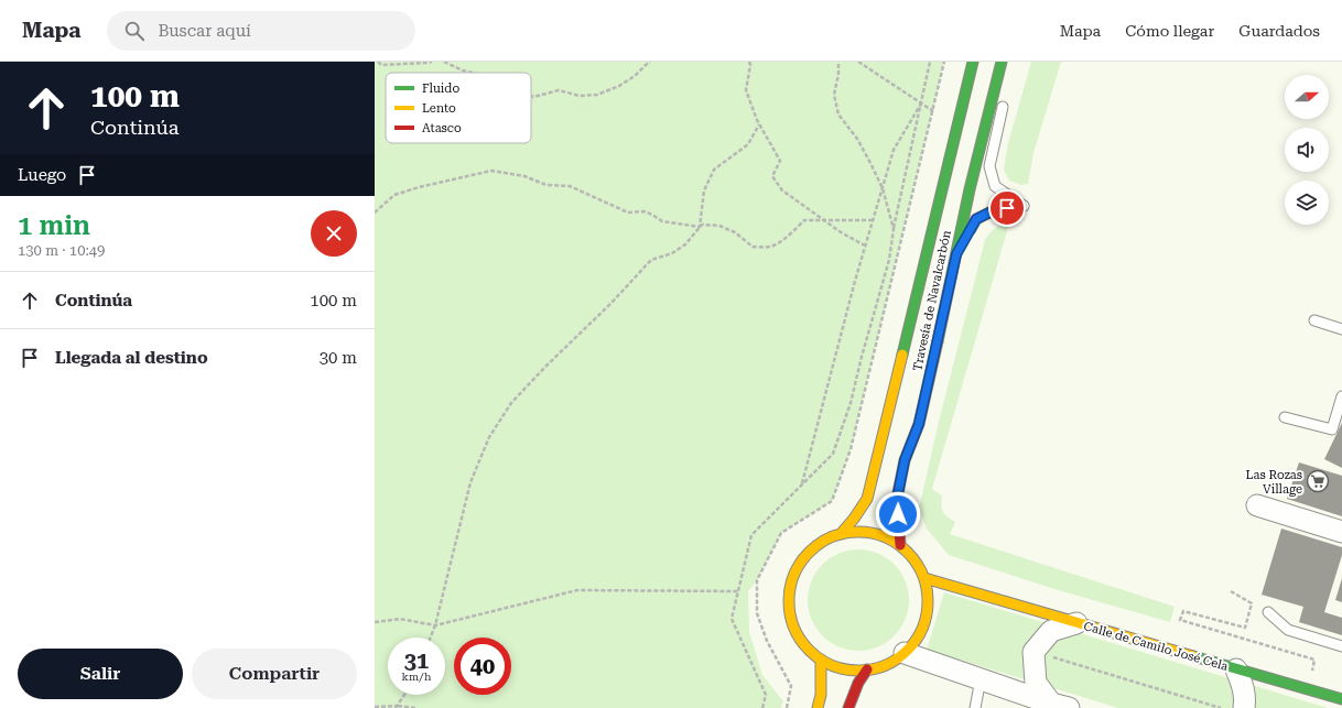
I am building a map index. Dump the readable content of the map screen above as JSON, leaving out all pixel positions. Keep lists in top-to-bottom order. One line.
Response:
{"streets":{"street":["Travesía de Navalcarbón","Calle de Camilo José Cela"]},"crossings":[["Travesía de Navalcarbón","Calle de Camilo José Cela"]],"places":{"supermarket":["Las Rozas Village"]},"legend":["Fluido","Lento","Atasco"],"north":"right","page":{"header":"Mapa","search":"Buscar aquí","nav":["Mapa","Cómo llegar","Guardados"],"turn":["100 m","Continúa"],"then":"Luego","heading":["1 min","130 m · 10:49"],"list":[{"name":"Continúa","value":"100 m"},{"name":"Llegada al destino","value":"30 m"}],"speed":"31 km/h","limit":"40","buttons":["Salir","Compartir"]}}
